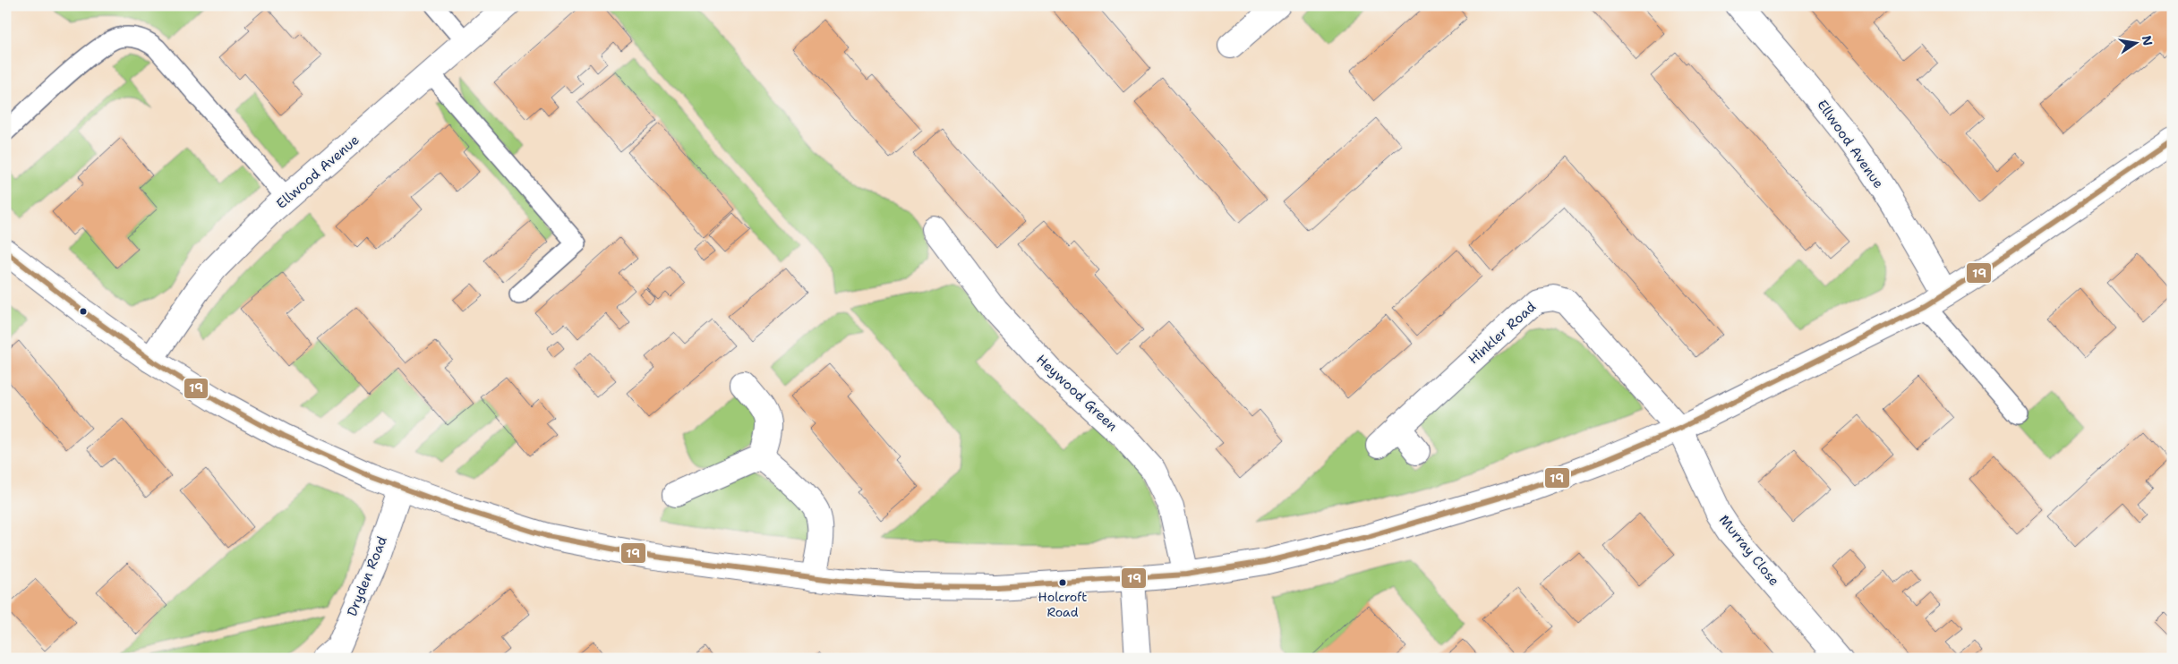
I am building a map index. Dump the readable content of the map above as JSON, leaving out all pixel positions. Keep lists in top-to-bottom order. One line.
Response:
{"streets":{"street":["Ellwood Avenue","Hinkler Road","Heywood Green","Murray Close","Dryden Road"]},"crossings":[["Hinkler Road","Murray Close"]],"places":["Holcroft Road"],"lines":["transit line 19"],"north":"right"}
